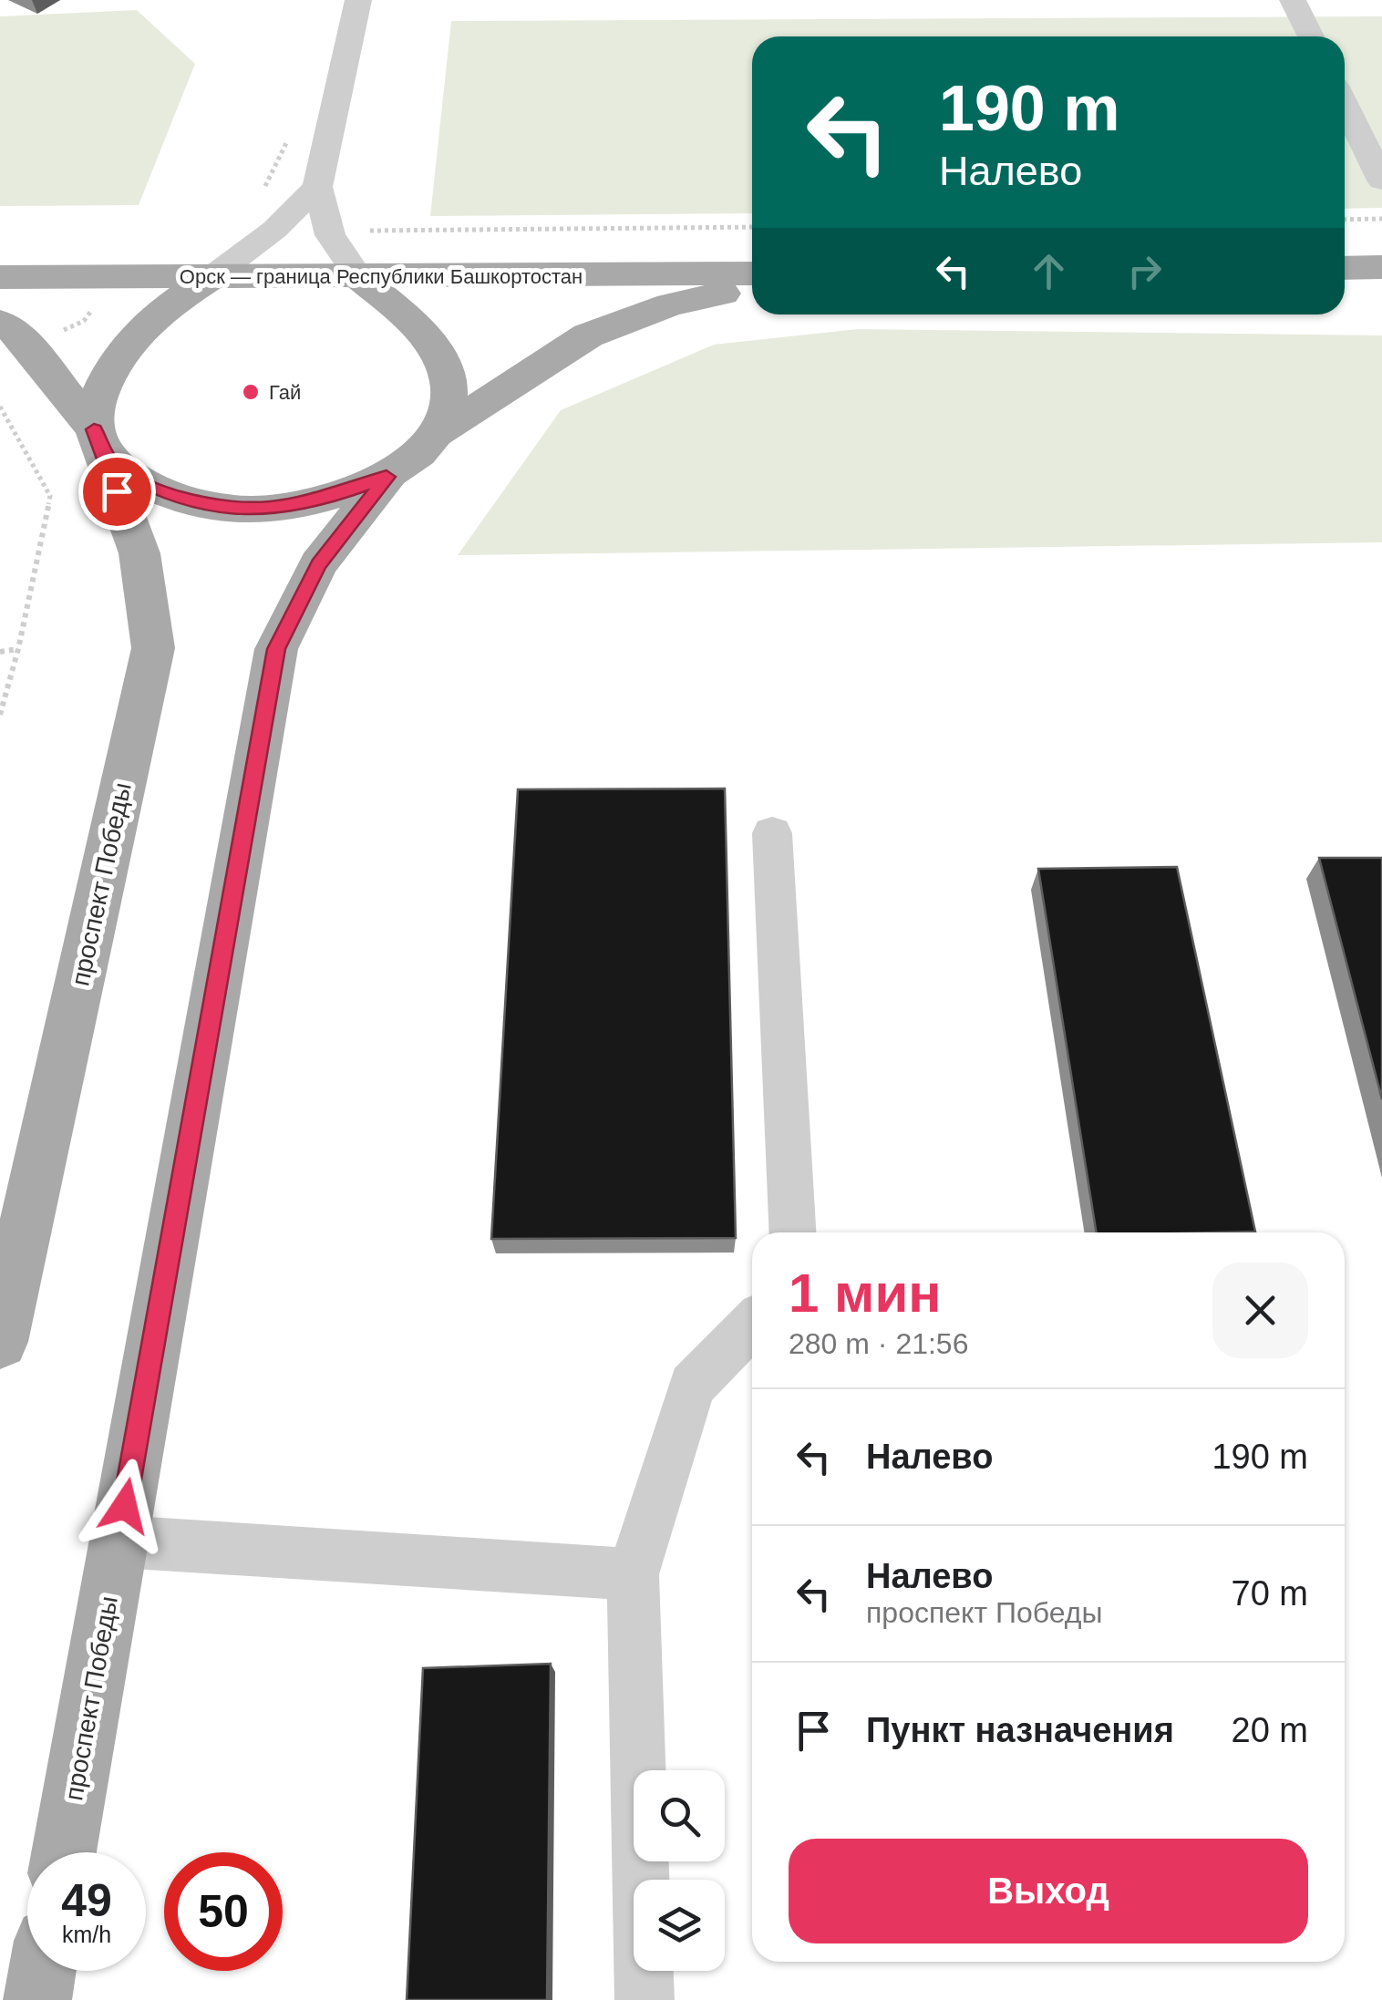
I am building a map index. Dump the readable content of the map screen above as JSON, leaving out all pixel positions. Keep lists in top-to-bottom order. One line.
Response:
{"streets":{"main road":["Орск — граница Республики Башкортостан","проспект Победы"]},"crossings":[["Орск — граница Республики Башкортостан","проспект Победы"]],"places":["Гай"],"page":{"turn":["190 m","Налево"],"heading":["1 мин","280 m · 21:56"],"list":[{"name":"Налево","value":"190 m"},{"name":"Налево","note":"проспект Победы","value":"70 m"},{"name":"Пункт назначения","value":"20 m"}],"buttons":"Выход","speed":"49 km/h","limit":"50"}}
